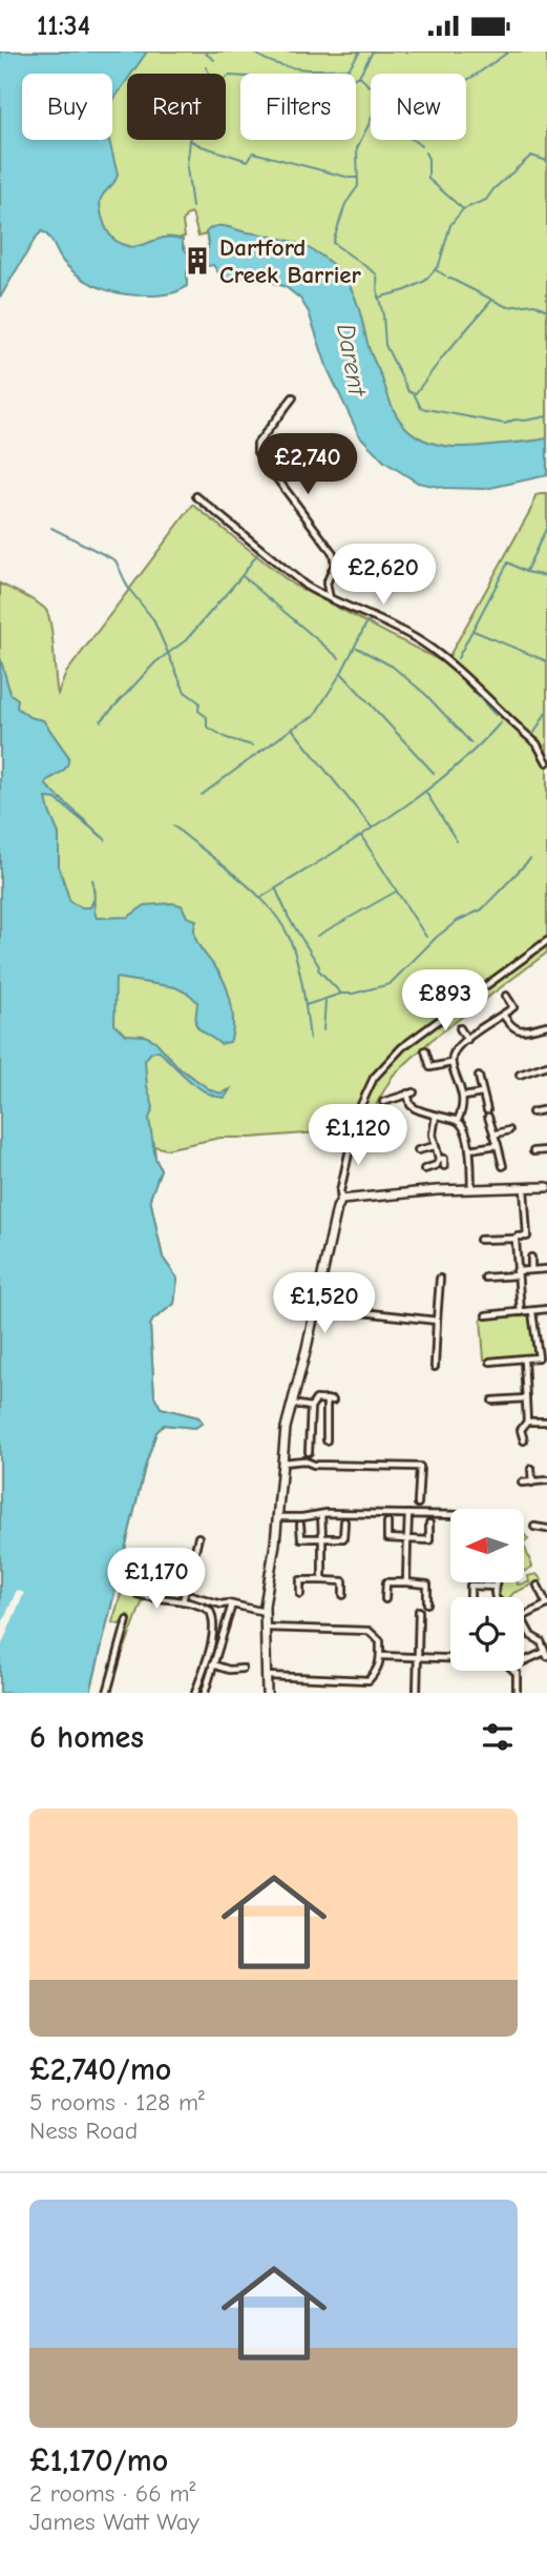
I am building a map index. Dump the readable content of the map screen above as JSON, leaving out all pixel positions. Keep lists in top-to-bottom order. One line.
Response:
{"water":["Darent"],"places":{"building":["Dartford Creek Barrier"]},"north":"left","page":{"status":"11:34","chip":["Buy","Rent","Filters","New"],"price":["£2,740","£2,620","£893","£1,120","£1,520","£1,170"],"heading":"6 homes","list":[{"name":"£2,740/mo","note":"5 rooms · 128 m² · Ness Road"},{"name":"£1,170/mo","note":"2 rooms · 66 m² · James Watt Way"}]}}
